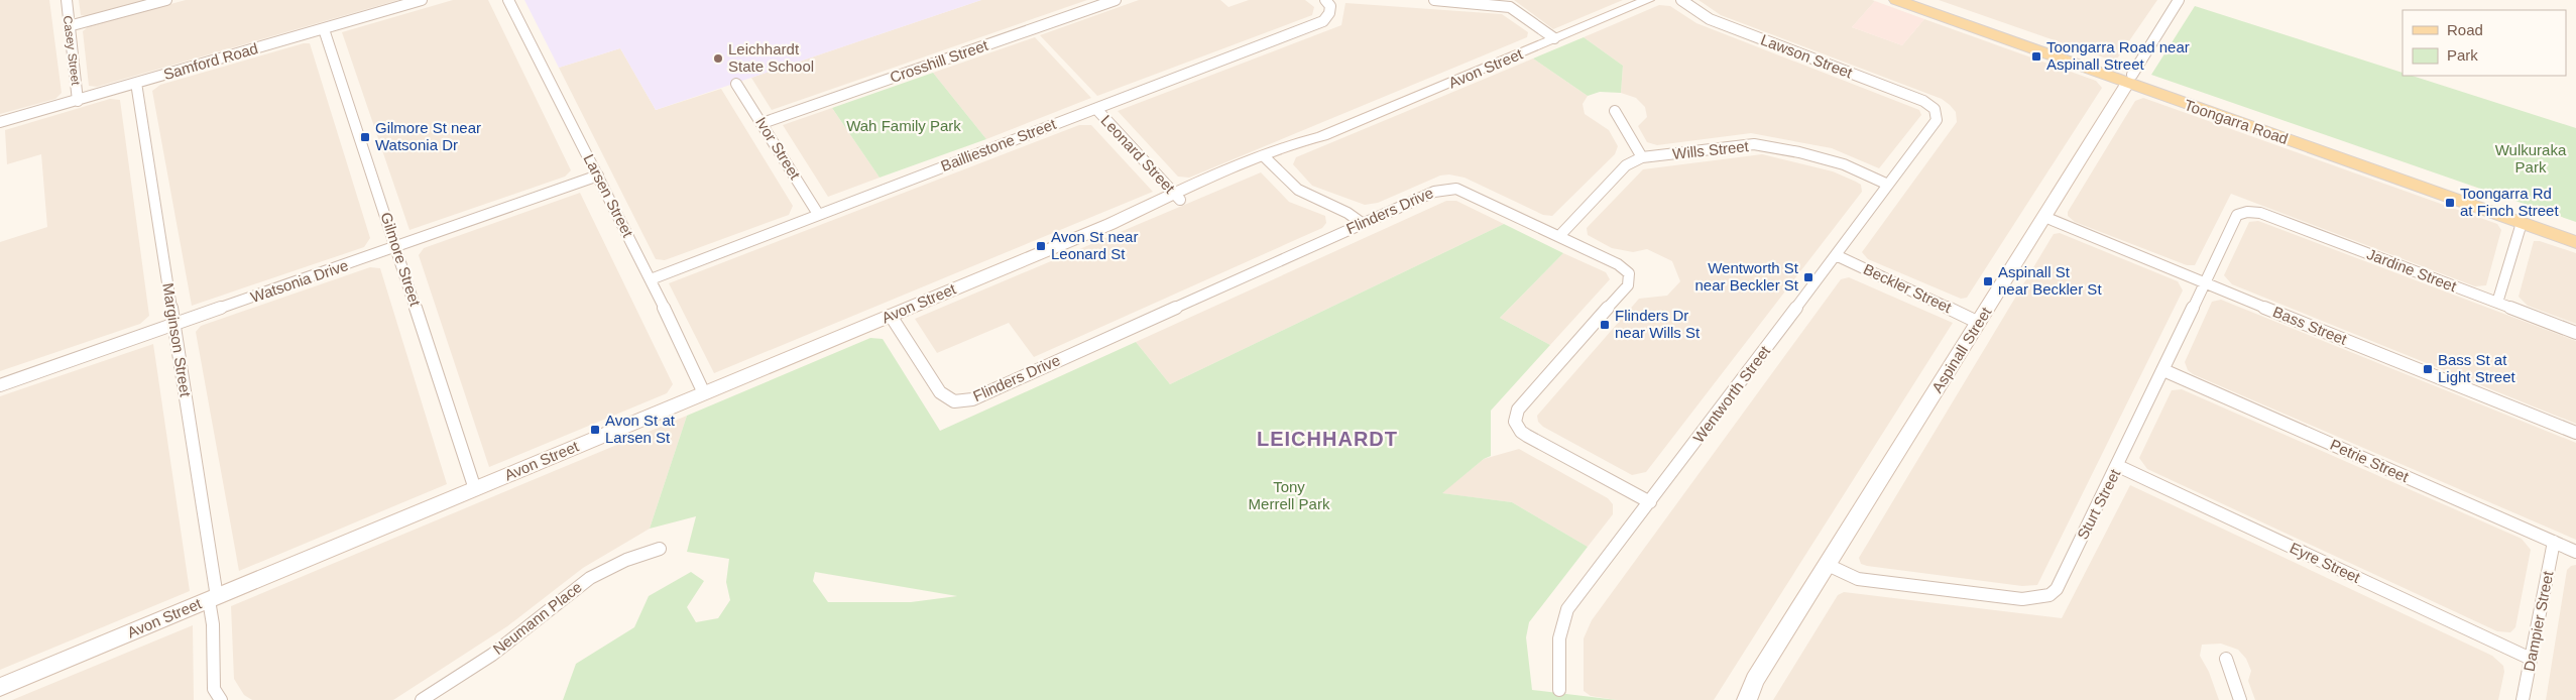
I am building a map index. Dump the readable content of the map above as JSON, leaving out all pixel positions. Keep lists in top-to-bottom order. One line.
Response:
{"streets":{"main road":["Toongarra Road"],"street":["Casey Street","Lawson Street","Samford Road","Crosshill Street","Avon Street","Bailliestone Street","Ivor Street","Wills Street","Leonard Street","Larsen Street","Flinders Drive","Gilmore Street","Jardine Street","Watsonia Drive","Beckler Street","Bass Street","Marginson Street","Aspinall Street","Wentworth Street","Petrie Street","Sturt Street","Eyre Street","Neumann Place","Dampier Street"]},"crossings":[["Casey Street","Samford Road"],["Lawson Street","Wentworth Street"],["Samford Road","Gilmore Street"],["Samford Road","Marginson Street"],["Crosshill Street","Ivor Street"],["Avon Street","Leonard Street"],["Avon Street","Larsen Street"],["Avon Street","Flinders Drive"],["Avon Street","Gilmore Street"],["Avon Street","Marginson Street"],["Toongarra Road","Aspinall Street"],["Bailliestone Street","Ivor Street"],["Bailliestone Street","Leonard Street"],["Bailliestone Street","Larsen Street"],["Wills Street","Flinders Drive"],["Wills Street","Wentworth Street"],["Larsen Street","Watsonia Drive"],["Flinders Drive","Wentworth Street"],["Gilmore Street","Watsonia Drive"],["Jardine Street","Sturt Street"],["Watsonia Drive","Marginson Street"],["Beckler Street","Aspinall Street"],["Beckler Street","Wentworth Street"],["Bass Street","Aspinall Street"],["Bass Street","Sturt Street"],["Aspinall Street","Sturt Street"],["Petrie Street","Sturt Street"],["Petrie Street","Dampier Street"],["Sturt Street","Eyre Street"],["Eyre Street","Dampier Street"]],"districts":["LEICHHARDT"],"parks":["Wah Family Park","Wulkuraka Park","Tony Merrell Park"],"places":{"transit":["Toongarra Road near Aspinall Street","Gilmore St near Watsonia Dr","Toongarra Rd at Finch Street","Avon St near Leonard St","Wentworth St near Beckler St","Aspinall St near Beckler St","Flinders Dr near Wills St","Bass St at Light Street","Avon St at Larsen St"],"other":["Leichhardt State School"]},"legend":["Road","Park"]}
